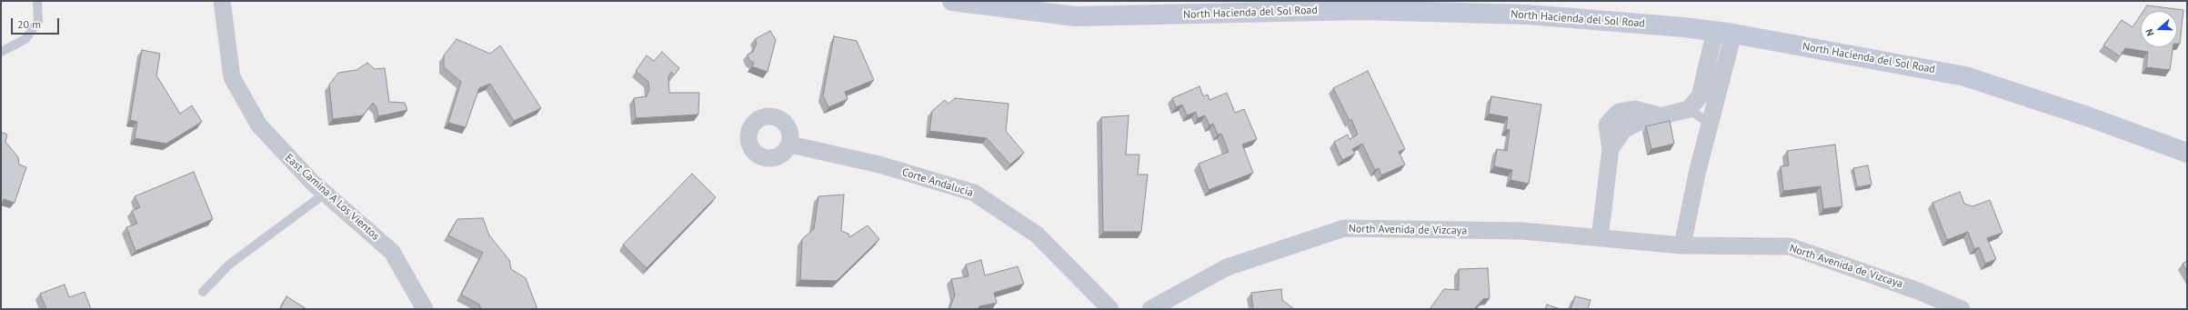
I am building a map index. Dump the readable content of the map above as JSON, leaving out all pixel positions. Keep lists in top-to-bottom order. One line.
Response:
{"streets":{"street":["North Hacienda del Sol Road","Corte Andalucia","East Camina A Los Vientos","North Avenida de Vizcaya"]},"scale_bar":"20 m","north":"left"}
